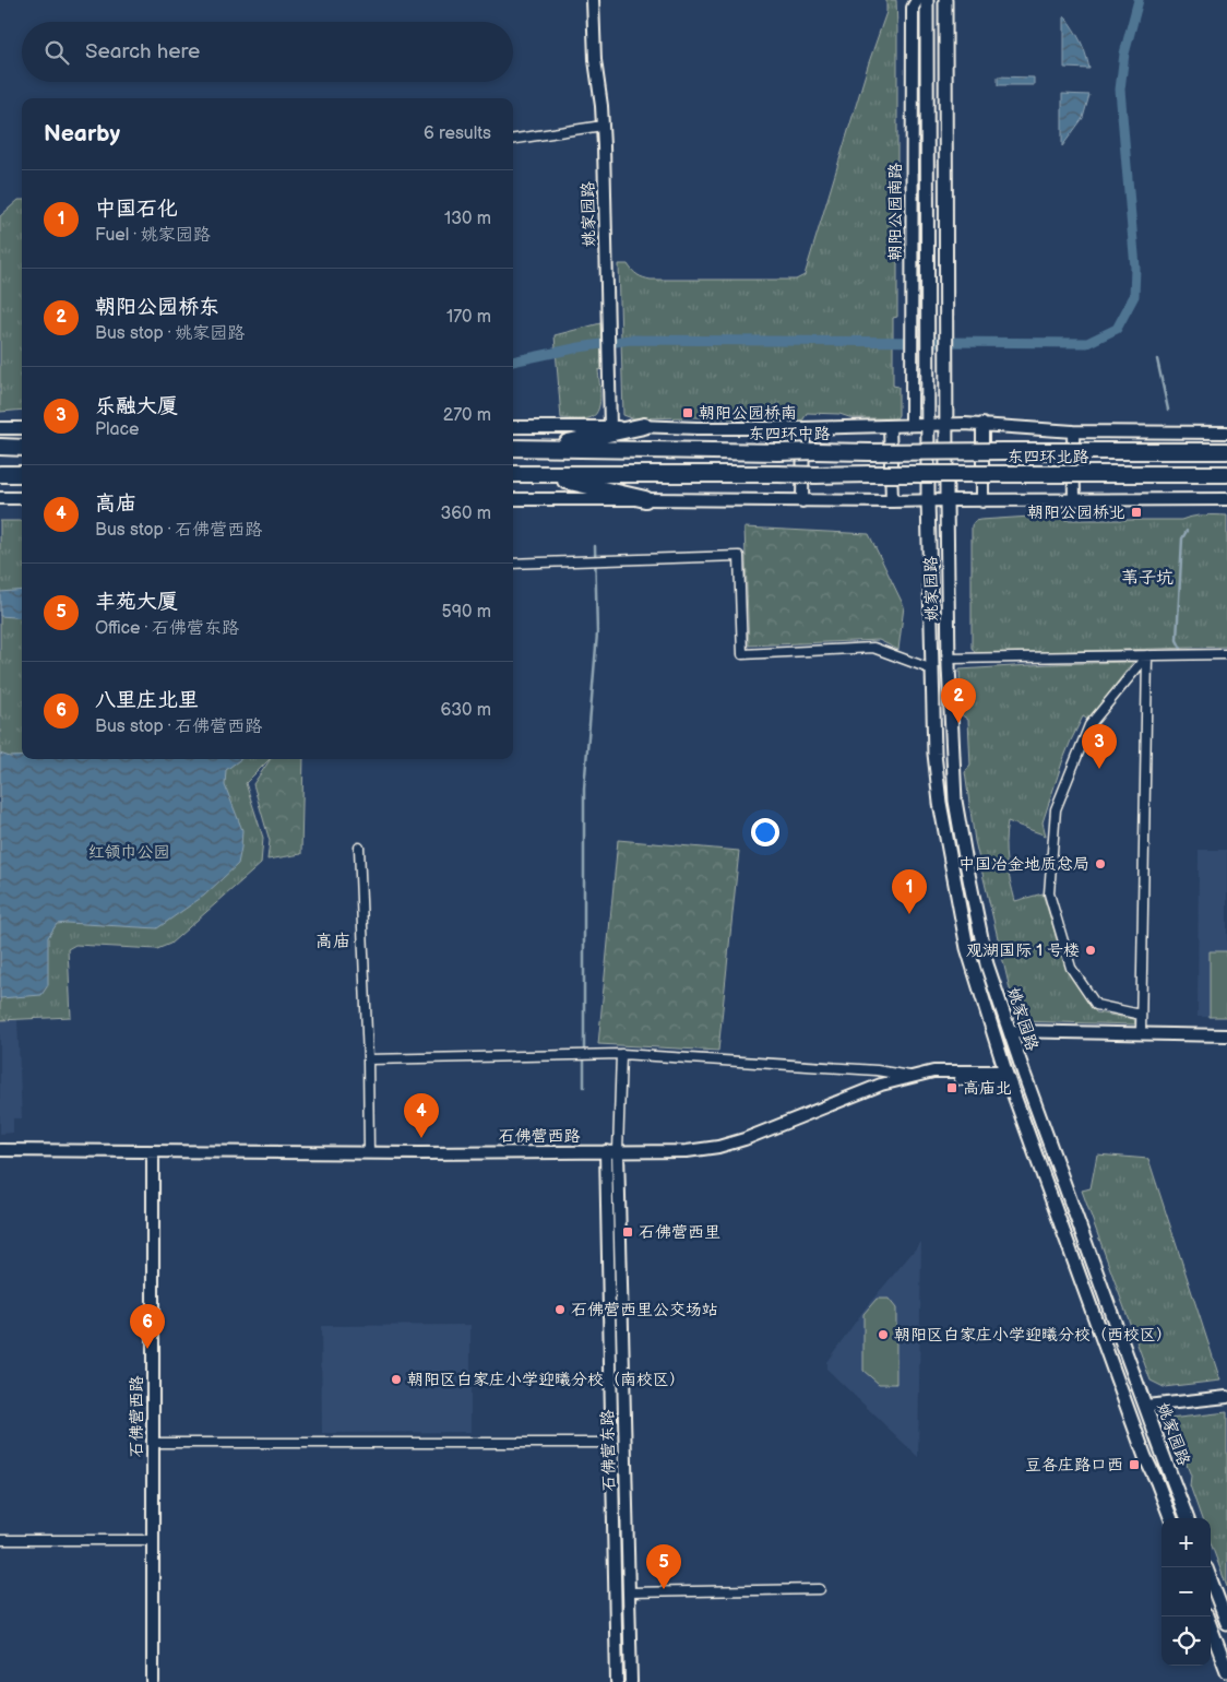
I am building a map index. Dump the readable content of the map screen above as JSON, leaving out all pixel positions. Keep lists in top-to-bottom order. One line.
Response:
{"streets":{"highway":["东四环中路","东四环北路"],"main road":["朝阳公园南路","姚家园路"],"street":["石佛营西路","石佛营东路"]},"crossings":[["朝阳公园南路","姚家园路"],["朝阳公园南路","东四环中路"],["朝阳公园南路","东四环北路"],["姚家园路","东四环中路"],["姚家园路","东四环北路"],["姚家园路","石佛营西路"],["东四环中路","东四环北路"],["石佛营西路","石佛营东路"]],"districts":["苇子坑","高庙"],"parks":["红领巾公园"],"places":{"transit":["朝阳公园桥南","朝阳公园桥北","高庙北","石佛营西里","豆各庄路口西"],"other":["中国冶金地质总局","观湖国际 1 号楼","石佛营西里公交场站","朝阳区白家庄小学迎曦分校（西校区）","朝阳区白家庄小学迎曦分校（南校区）"]},"page":{"search":"Search here","heading":["Nearby","6 results"],"list":[{"mark":"1","name":"中国石化","note":"Fuel · 姚家园路","value":"130 m"},{"mark":"2","name":"朝阳公园桥东","note":"Bus stop · 姚家园路","value":"170 m"},{"mark":"3","name":"乐融大厦","note":"Place","value":"270 m"},{"mark":"4","name":"高庙","note":"Bus stop · 石佛营西路","value":"360 m"},{"mark":"5","name":"丰苑大厦","note":"Office · 石佛营东路","value":"590 m"},{"mark":"6","name":"八里庄北里","note":"Bus stop · 石佛营西路","value":"630 m"}],"pins":["2","3","1","4","6","5"],"map_buttons":["+","−"]}}
